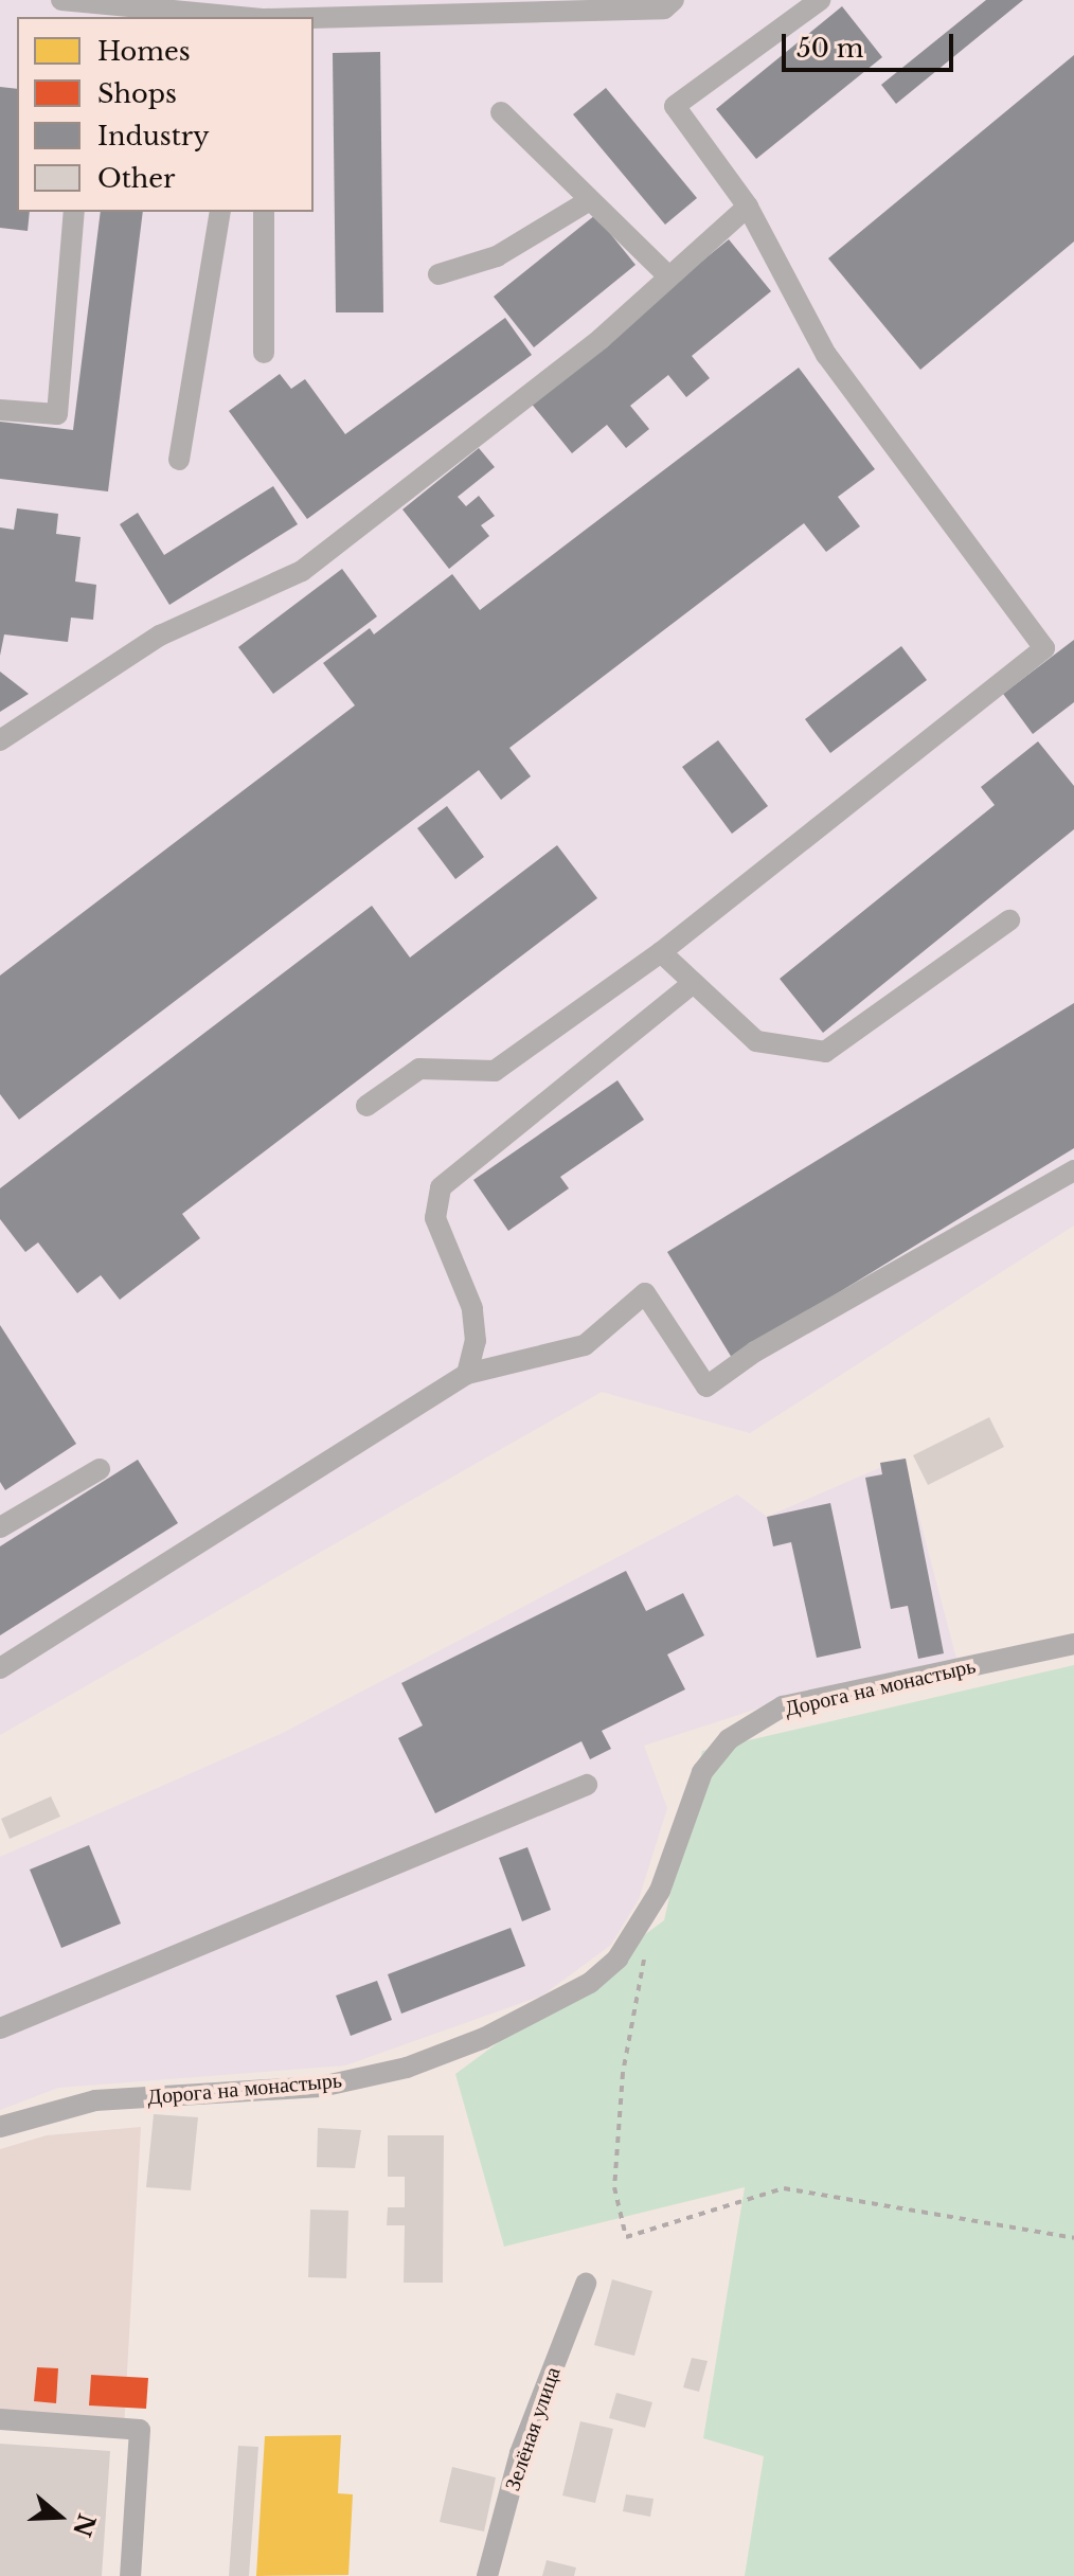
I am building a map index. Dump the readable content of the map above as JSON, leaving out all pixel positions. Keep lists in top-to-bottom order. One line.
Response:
{"streets":{"street":["Дорога на монастырь","Зелёная улица"]},"legend":["Homes","Shops","Industry","Other"],"scale_bar":"50 m","north":"right"}
